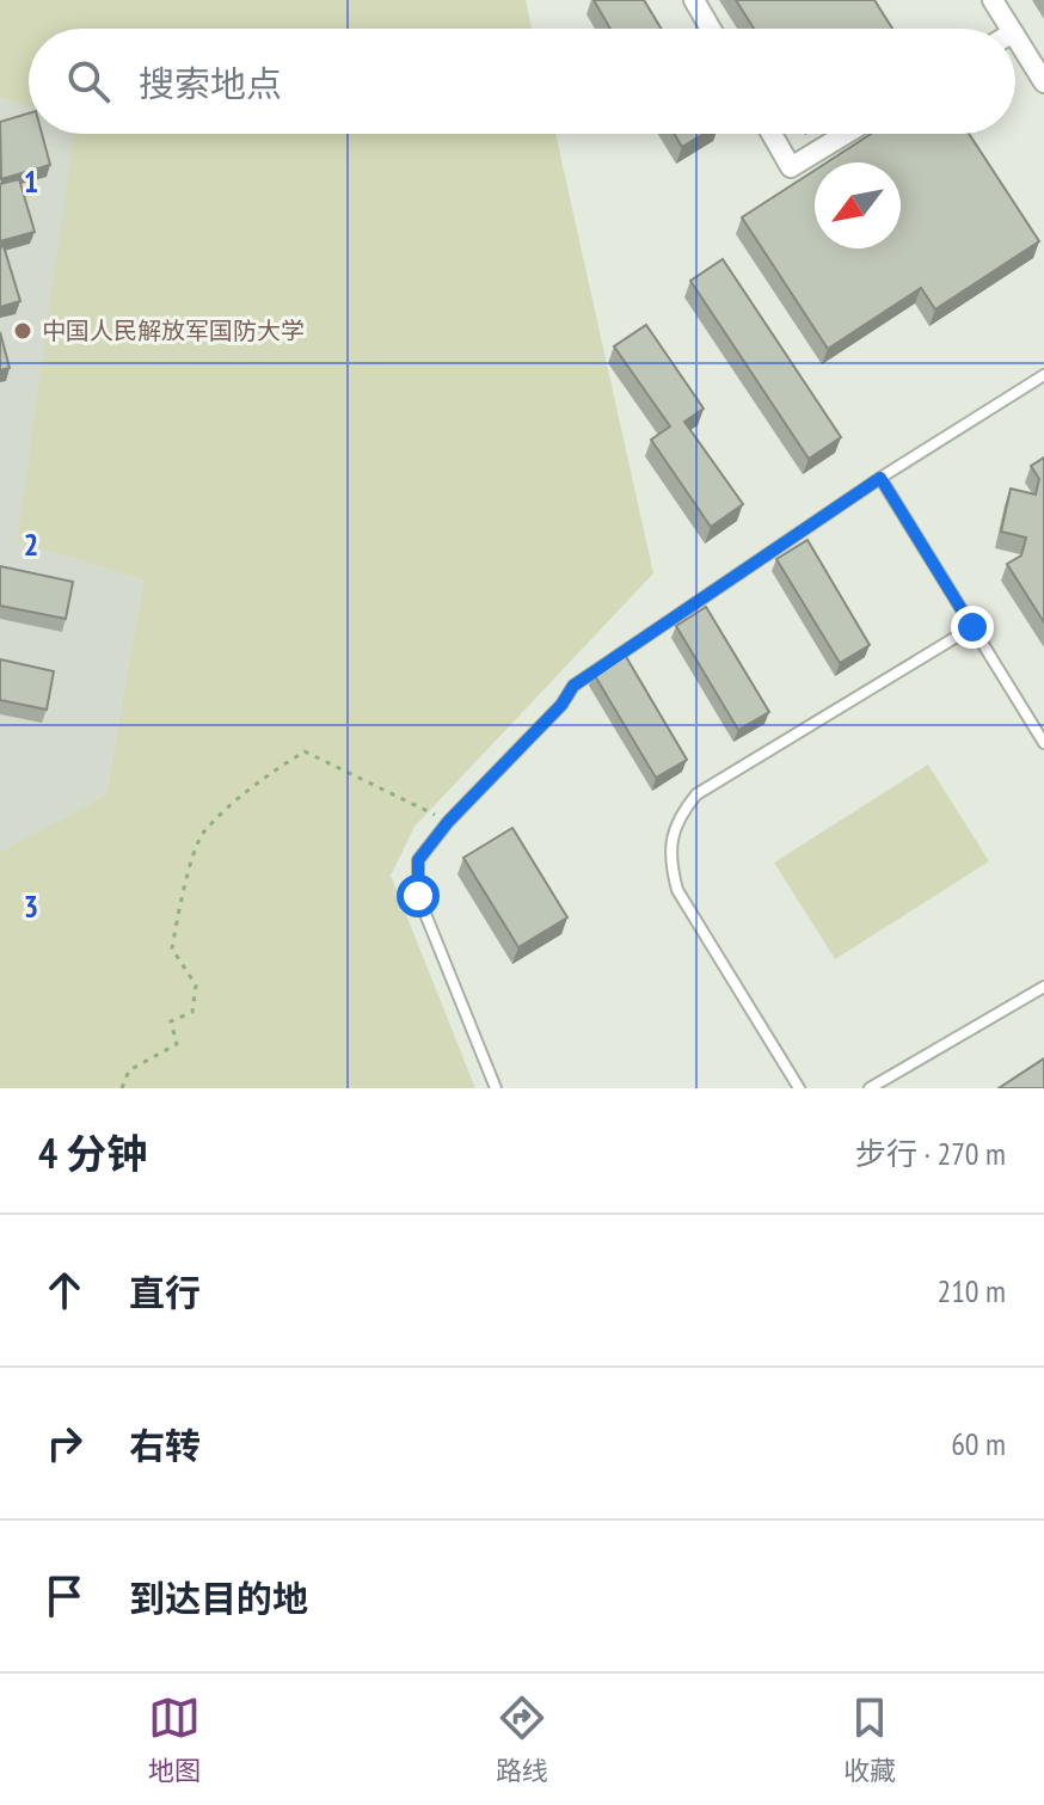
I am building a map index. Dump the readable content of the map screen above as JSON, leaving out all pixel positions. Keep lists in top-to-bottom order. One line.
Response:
{"places":["中国人民解放军国防大学"],"north":"bottom left","page":{"search":"搜索地点","heading":["4 分钟","步行 · 270 m"],"list":[["直行","210 m"],["右转","60 m"],"到达目的地"],"nav":["地图","路线","收藏"]},"grid":{"rows":["1","2","3"]}}
